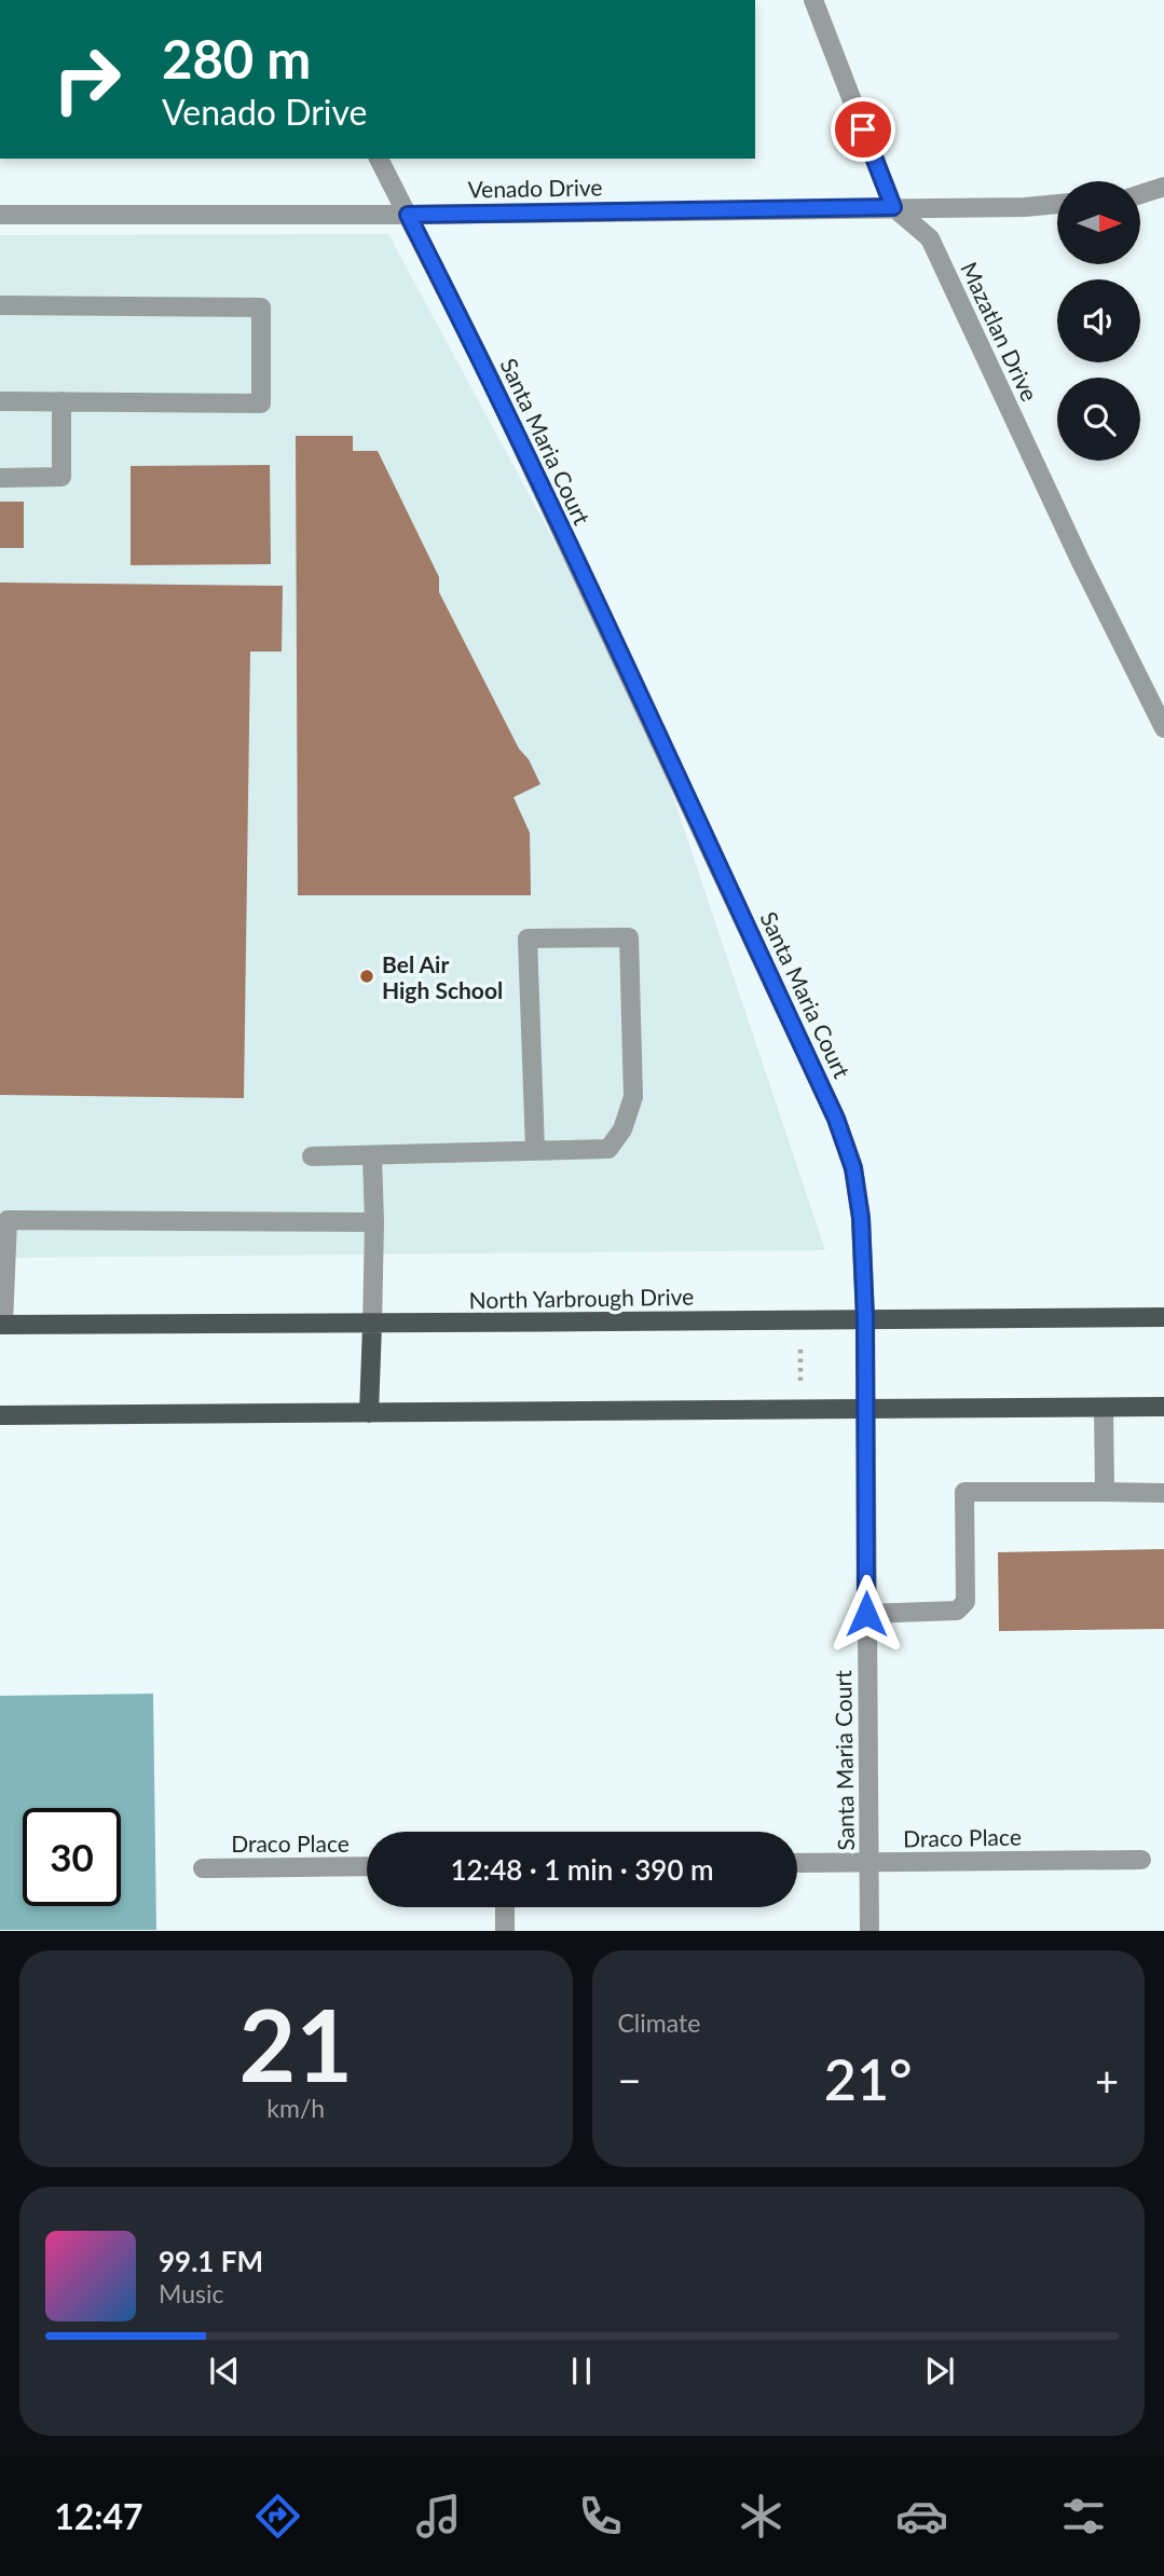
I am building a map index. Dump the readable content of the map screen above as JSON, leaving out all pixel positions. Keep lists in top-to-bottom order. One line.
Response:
{"streets":{"main road":["North Yarbrough Drive"],"street":["Venado Drive","Mazatlan Drive","Santa Maria Court","Draco Place"]},"crossings":[["Venado Drive","Mazatlan Drive"],["Venado Drive","Santa Maria Court"],["Santa Maria Court","North Yarbrough Drive"],["Santa Maria Court","Draco Place"]],"places":["Bel Air High School"],"north":"right","page":{"turn":["280 m","Venado Drive"],"limit":"30","trip":"12:48 · 1 min · 390 m","tile":[["21","km/h"],"Climate"],"heat":["−","21°","+"],"song":["99.1 FM","Music"],"tabs":"12:47"}}
